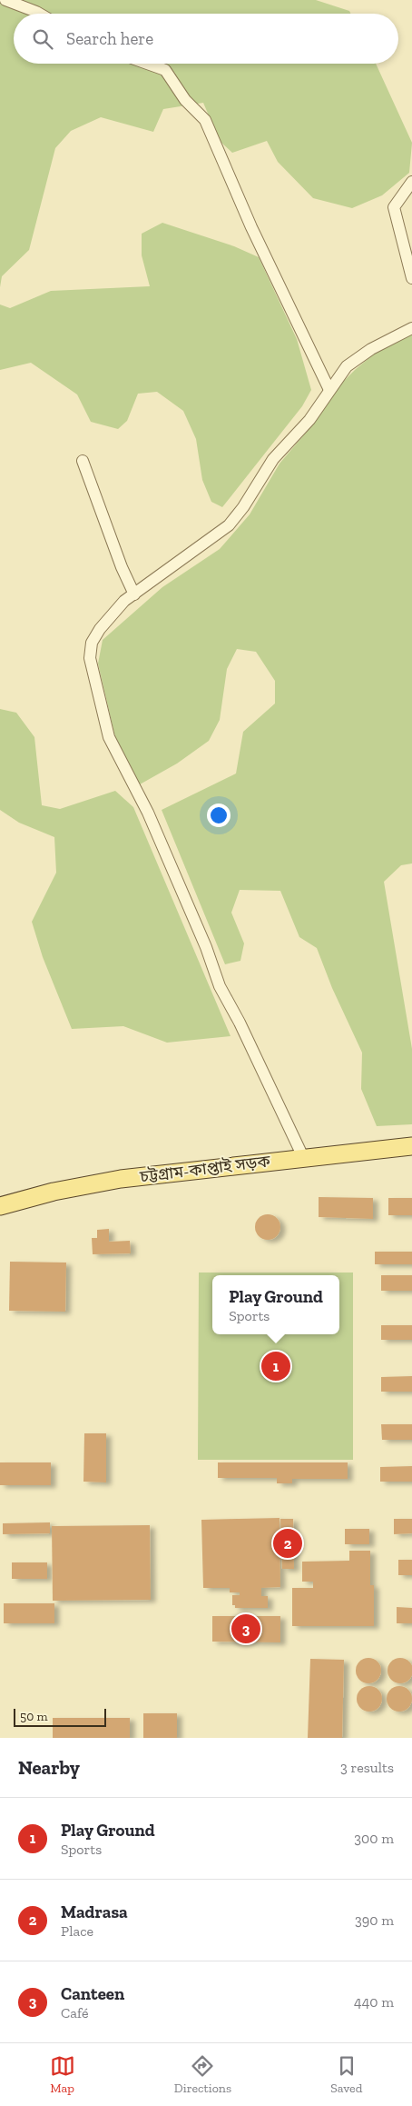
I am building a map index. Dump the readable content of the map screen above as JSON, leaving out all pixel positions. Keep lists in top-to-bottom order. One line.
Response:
{"streets":{"main road":["চট্টগ্রাম-কাপ্তাই সড়ক"]},"scale_bar":"50 m","page":{"search":"Search here","popup":["Play Ground","Sports"],"pins":["1","2","3"],"scale":"50 m","heading":["Nearby","3 results"],"list":[{"mark":"1","name":"Play Ground","note":"Sports","value":"300 m"},{"mark":"2","name":"Madrasa","note":"Place","value":"390 m"},{"mark":"3","name":"Canteen","note":"Café","value":"440 m"}],"nav":["Map","Directions","Saved"]}}
